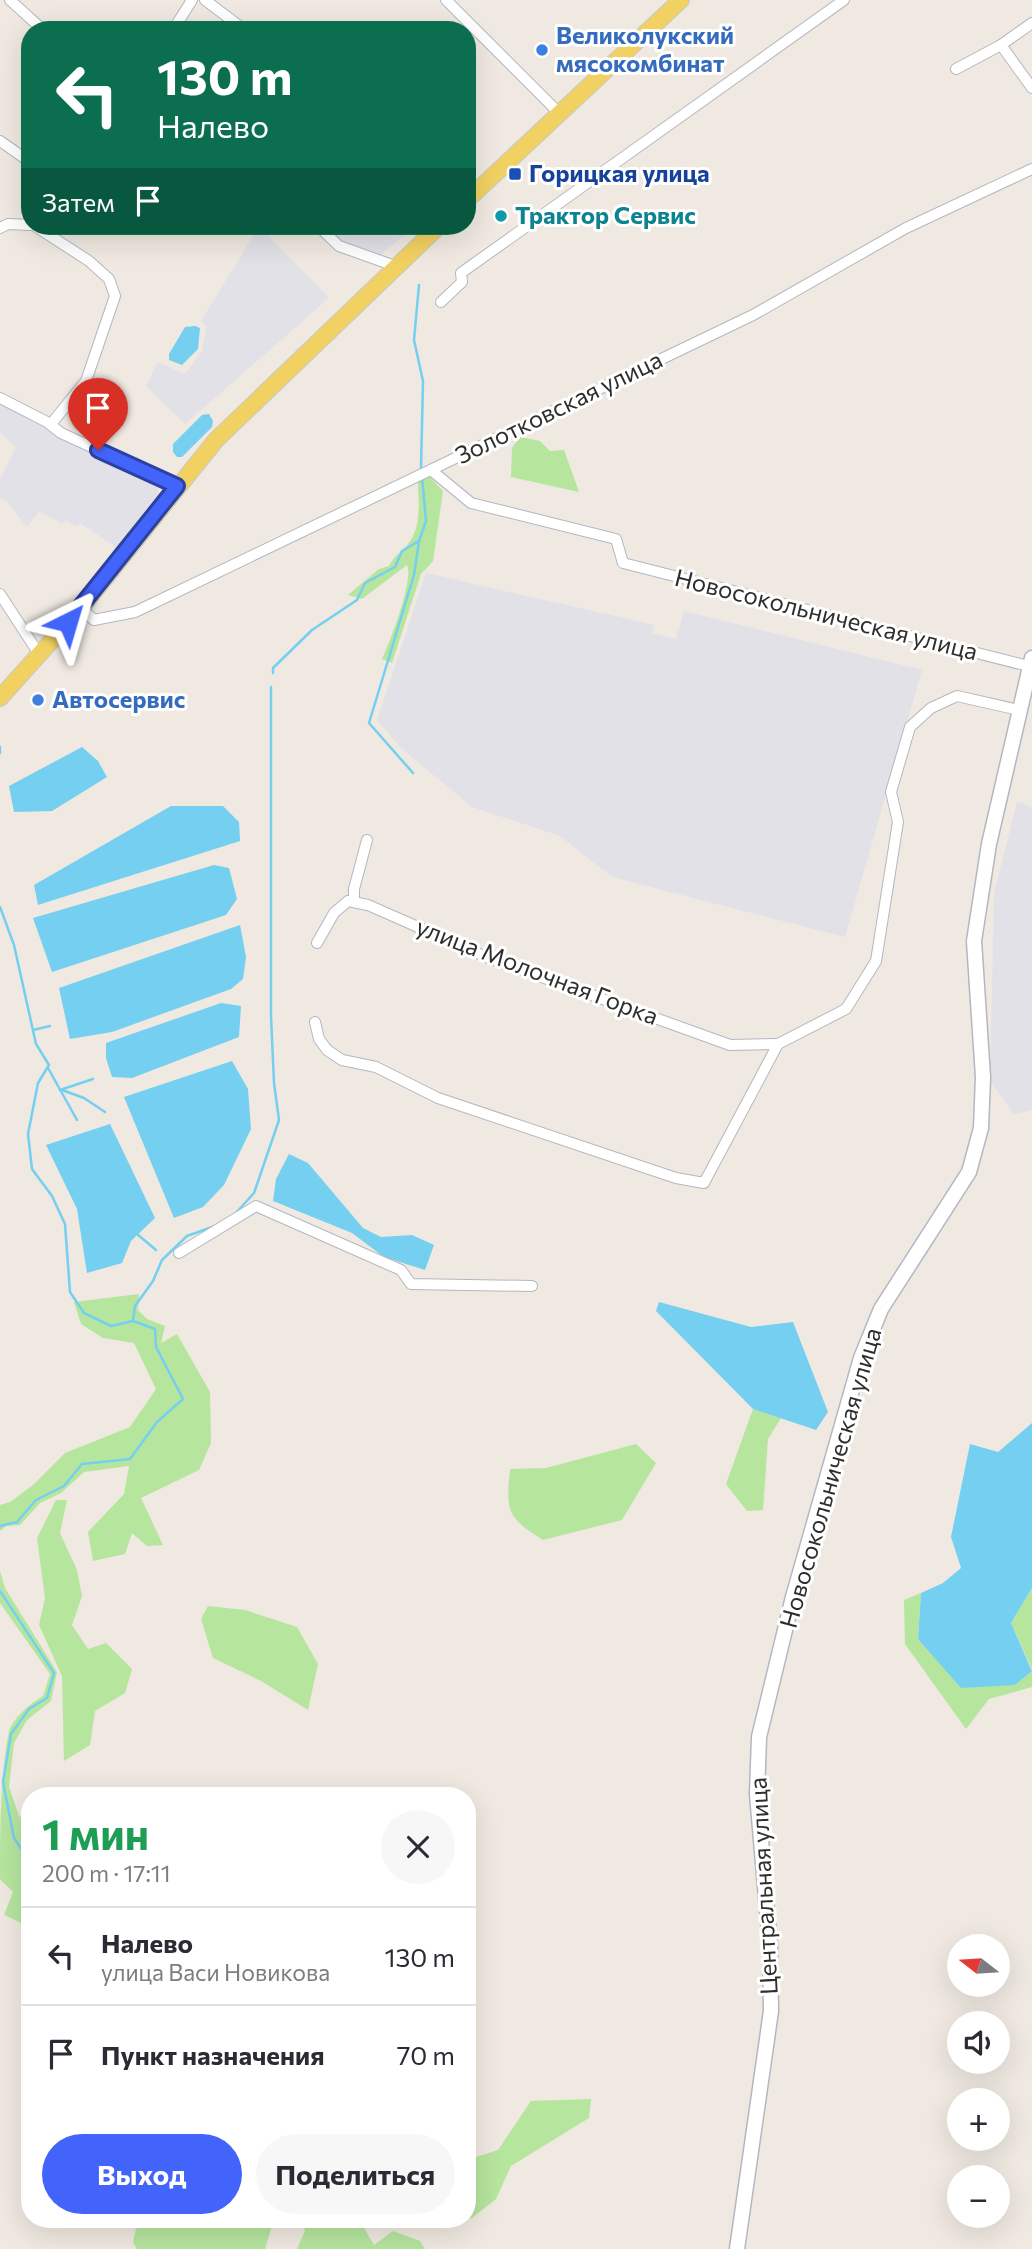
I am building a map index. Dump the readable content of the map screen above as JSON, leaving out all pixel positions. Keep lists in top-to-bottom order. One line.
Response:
{"streets":{"main road":["Новосокольническая улица","Центральная улица"],"street":["Золотковская улица","улица Молочная Горка"]},"crossings":[["Золотковская улица","Новосокольническая улица"],["Новосокольническая улица","Центральная улица"]],"places":{"other":["Великолукский мясокомбинат","Трактор Сервис","Автосервис"],"transit":["Горицкая улица"]},"north":"left","page":{"turn":["130 m","Налево"],"then":"Затем","heading":["1 мин","200 m · 17:11"],"list":[{"name":"Налево","note":"улица Васи Новикова","value":"130 m"},{"name":"Пункт назначения","value":"70 m"}],"map_buttons":["+","−"],"buttons":["Выход","Поделиться"]}}
